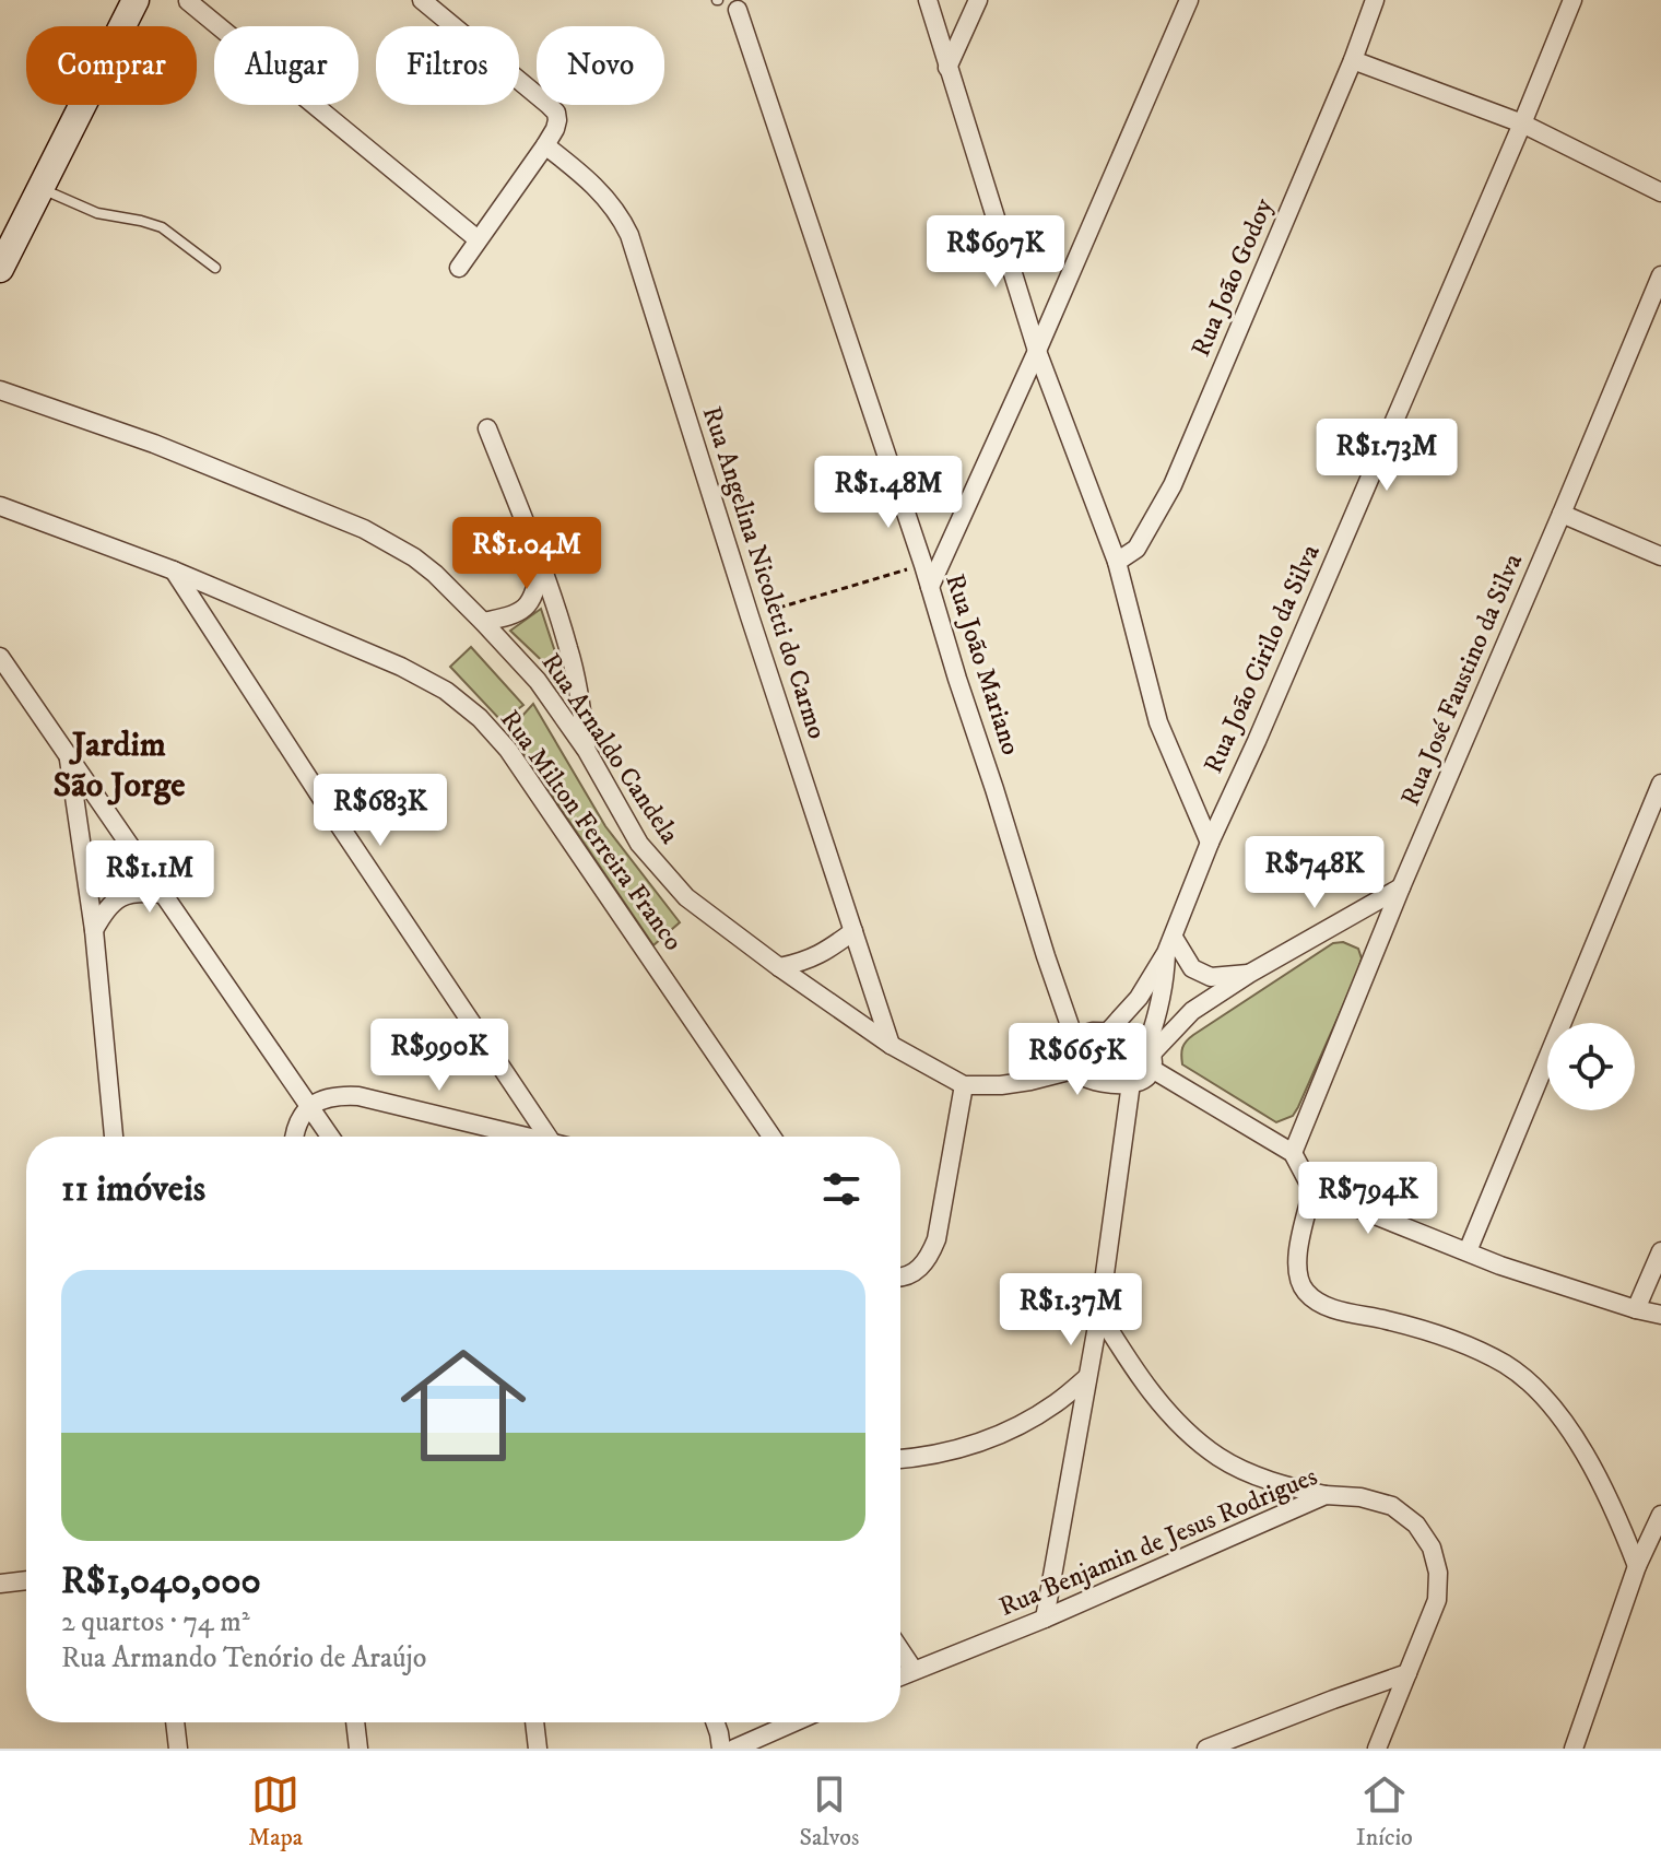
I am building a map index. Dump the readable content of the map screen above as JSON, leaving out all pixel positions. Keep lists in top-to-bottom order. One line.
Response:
{"streets":{"street":["Rua João Godoy","Rua Angelina Nicoletti do Carmo","Rua João Cirilo da Silva","Rua João Mariano","Rua José Faustino da Silva","Rua Arnaldo Candela","Rua Milton Ferreira Franco","Rua Benjamin de Jesus Rodrigues"]},"crossings":[["Rua Angelina Nicoletti do Carmo","Rua Arnaldo Candela"],["Rua João Cirilo da Silva","Rua João Mariano"]],"districts":["Jardim São Jorge"],"page":{"chip":["Comprar","Alugar","Filtros","Novo"],"price":["R$697K","R$1.73M","R$1.48M","R$1.04M","R$683K","R$748K","R$1.1M","R$990K","R$665K","R$794K","R$1.37M"],"heading":"11 imóveis","list":[{"name":"R$1,040,000","note":"2 quartos · 74 m² · Rua Armando Tenório de Araújo"}],"tabs":["Mapa","Salvos","Início"]}}
